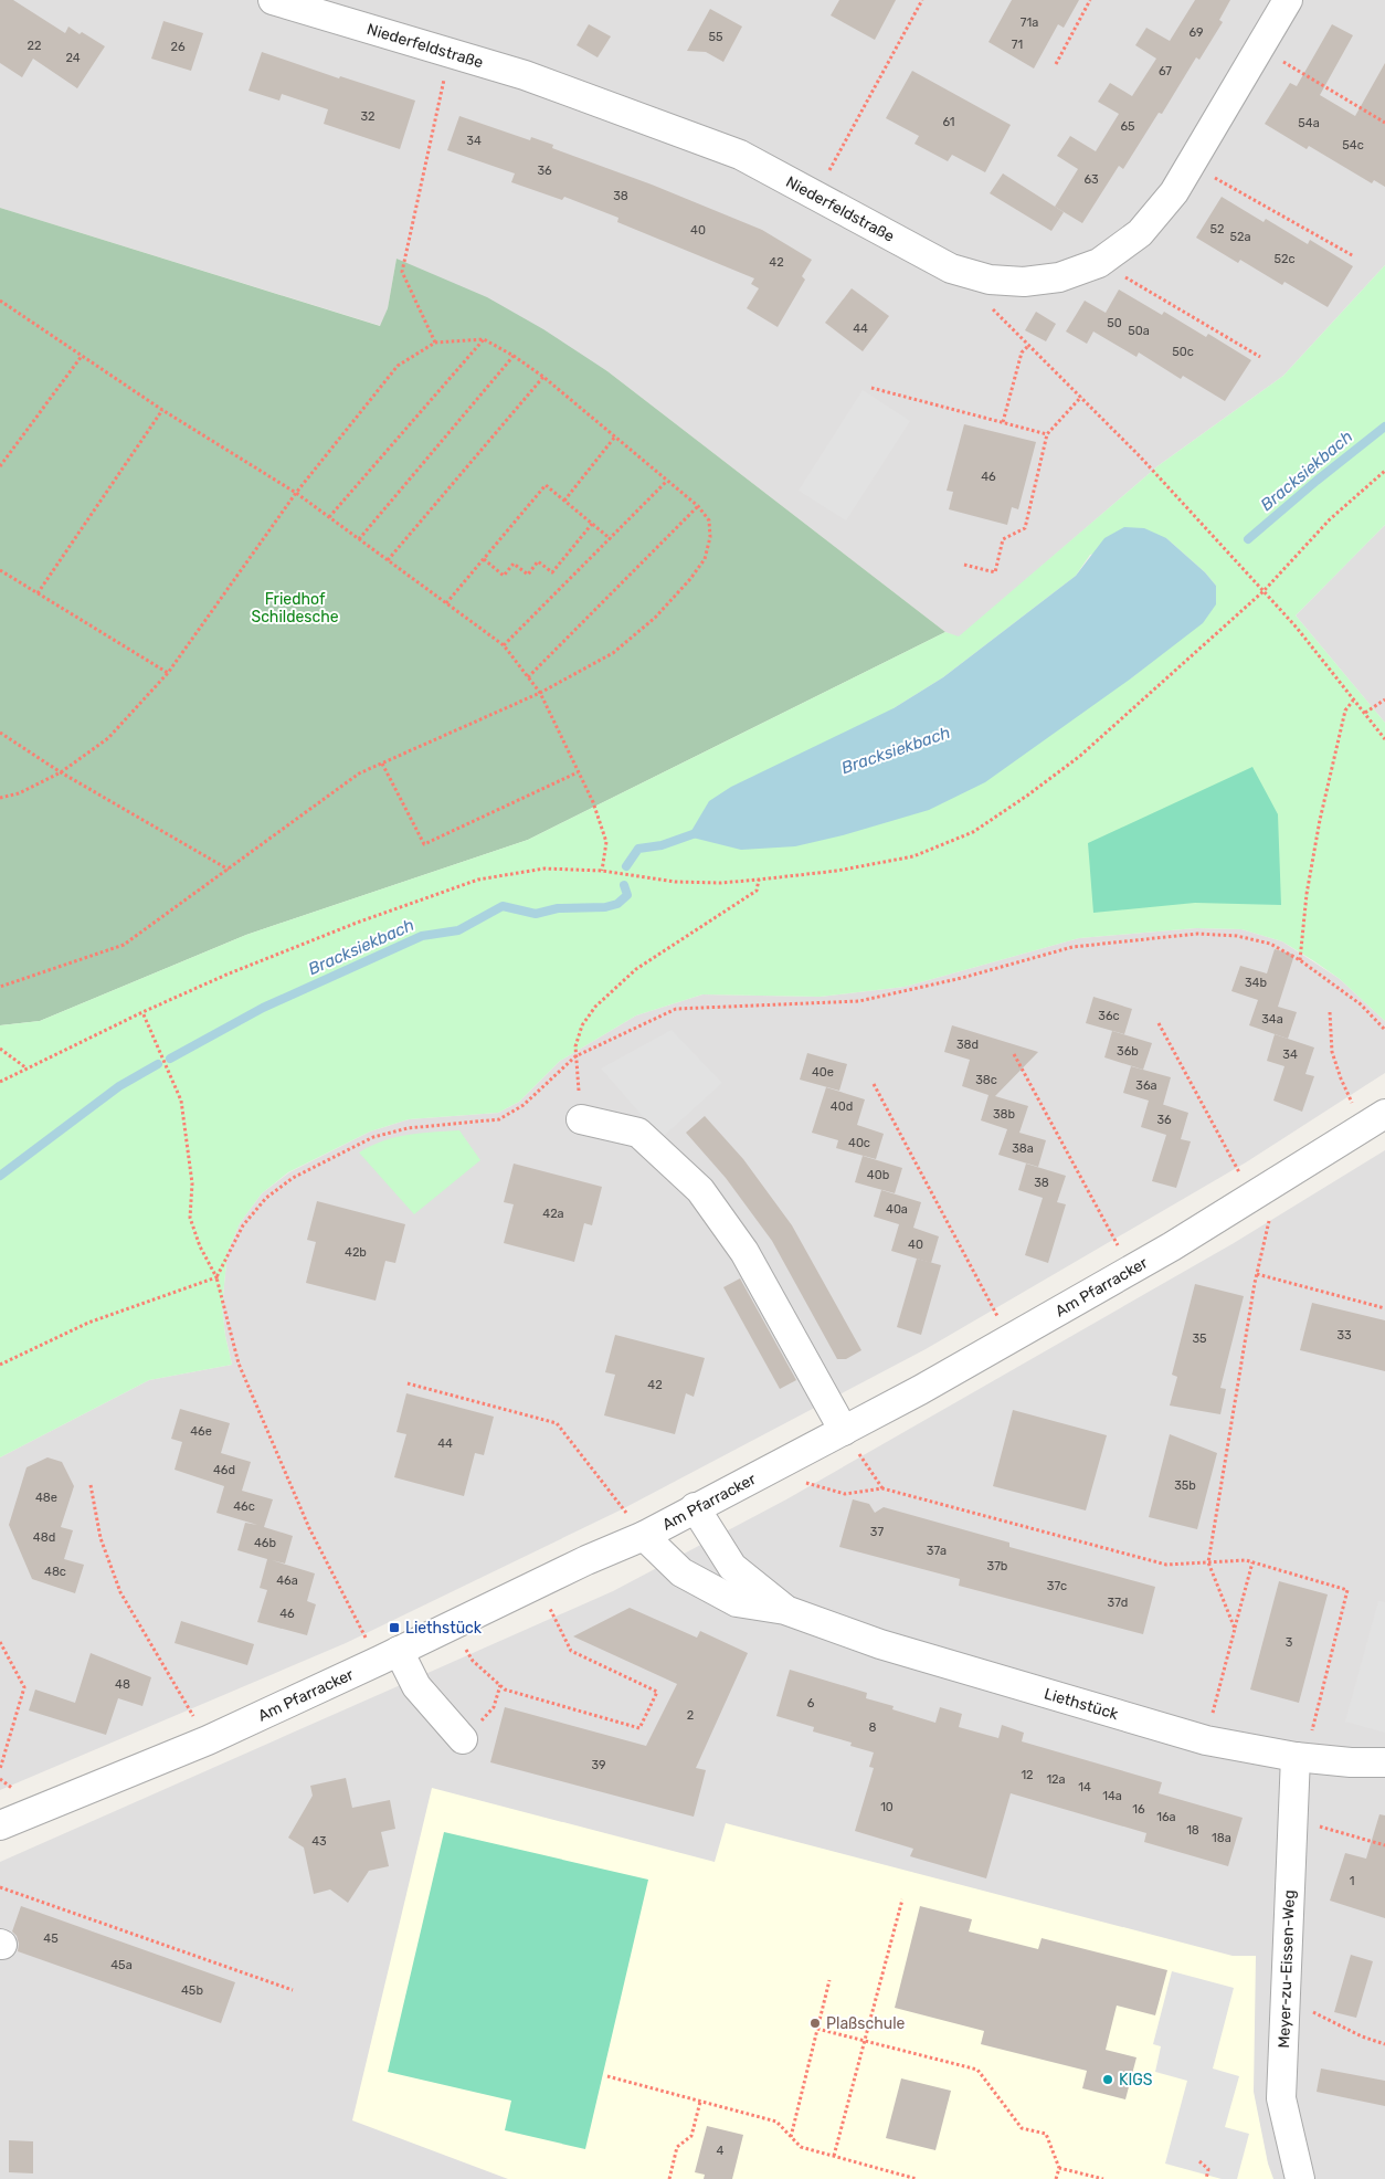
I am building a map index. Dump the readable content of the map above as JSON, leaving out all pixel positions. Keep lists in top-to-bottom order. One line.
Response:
{"streets":{"street":["Niederfeldstraße","Am Pfarracker","Liethstück","Meyer-zu-Eissen-Weg"]},"crossings":[["Am Pfarracker","Liethstück"],["Liethstück","Meyer-zu-Eissen-Weg"]],"water":["Bracksiekbach"],"parks":["Friedhof Schildesche"],"places":{"transit":["Liethstück"],"other":["Plaßschule","KIGS"]},"house_numbers":["71a","69","55","71","22","26","24","67","32","61","54a","65","34","54c","36","63","38","52","40","52a","52c","42","50","44","50a","50c","46","34b","36c","34a","38d","36b","34","40e","38c","36a","40d","38b","36","40c","38a","40b","38","40a","42a","40","42b","33","35","42","46e","44","46d","35b","48e","46c","37","48d","46b","37a","37b","48c","46a","37c","37d","46","3","48","6","2","8","39","12","12a","14","14a","10","16","16a","18","18a","43","1","45","45a","45b","4"]}
